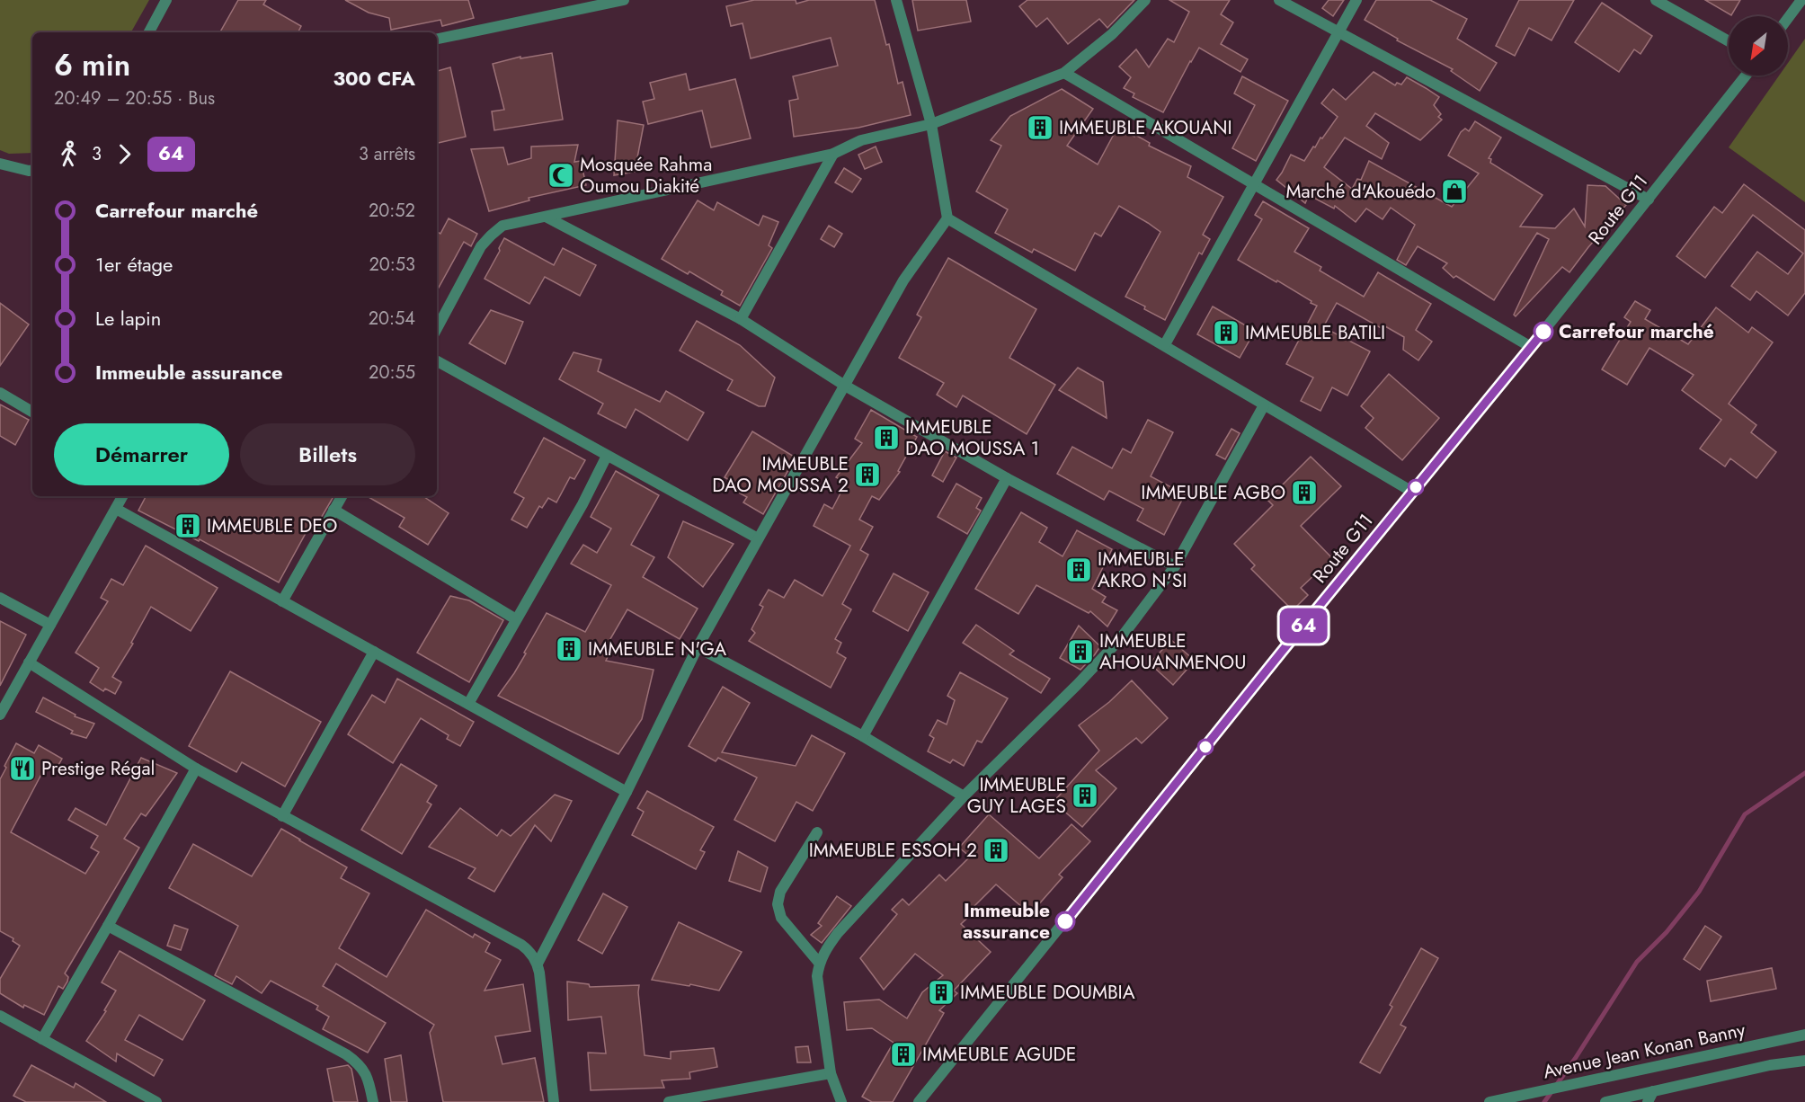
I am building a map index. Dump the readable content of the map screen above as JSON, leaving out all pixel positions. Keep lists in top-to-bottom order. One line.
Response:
{"streets":{"street":["Route G11","Avenue Jean Konan Banny"]},"places":{"building":["IMMEUBLE AKOUANI","IMMEUBLE BATILI","IMMEUBLE DAO MOUSSA 1","IMMEUBLE DAO MOUSSA 2","IMMEUBLE AGBO","IMMEUBLE DEO","IMMEUBLE AKRO N'SI","IMMEUBLE N'GA","IMMEUBLE AHOUANMENOU","IMMEUBLE GUY LAGES","IMMEUBLE ESSOH 2","IMMEUBLE DOUMBIA","IMMEUBLE AGUDE"],"mosque":["Mosquée Rahma Oumou Diakité"],"shop":["Marché d'Akouédo"],"other":["Carrefour marché","Immeuble assurance"],"restaurant":["Prestige Régal"]},"lines":["bus line 64"],"north":"bottom left","page":{"on_map":"64","heading":["6 min","20:49 – 20:55 · Bus","300 CFA"],"legs":["3","64","3 arrêts"],"list":[{"name":"Carrefour marché","value":"20:52"},{"name":"1er étage","value":"20:53"},{"name":"Le lapin","value":"20:54"},{"name":"Immeuble assurance","value":"20:55"}],"buttons":["Démarrer","Billets"]}}
